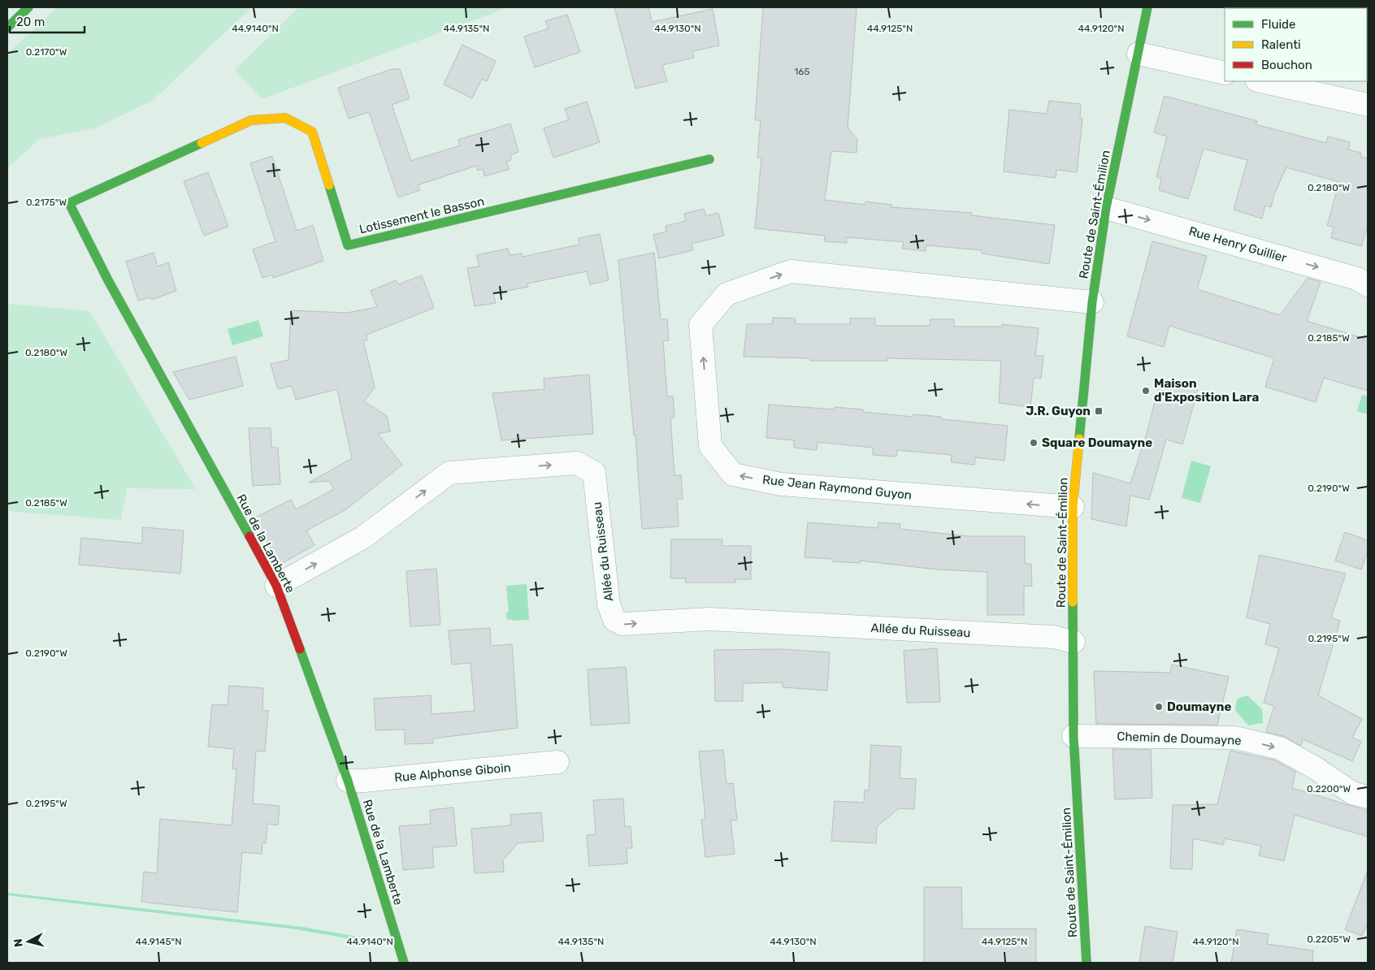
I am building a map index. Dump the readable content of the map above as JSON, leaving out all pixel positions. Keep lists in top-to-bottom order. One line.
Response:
{"streets":{"street":["Route de Saint-Émilion","Lotissement le Basson","Rue Henry Guillier","Rue Jean Raymond Guyon","Rue de la Lamberte","Allée du Ruisseau","Chemin de Doumayne","Rue Alphonse Giboin"]},"crossings":[["Route de Saint-Émilion","Rue Henry Guillier"],["Route de Saint-Émilion","Rue Jean Raymond Guyon"],["Route de Saint-Émilion","Allée du Ruisseau"],["Route de Saint-Émilion","Chemin de Doumayne"],["Lotissement le Basson","Rue de la Lamberte"],["Rue de la Lamberte","Allée du Ruisseau"],["Rue de la Lamberte","Rue Alphonse Giboin"]],"one_way":["Allée du Ruisseau","Chemin de Doumayne"],"places":{"other":["Maison d'Exposition Lara","Square Doumayne","Doumayne"],"transit":["J.R. Guyon"]},"house_numbers":["165"],"legend":["Fluide","Ralenti","Bouchon"],"scale_bar":"20 m","north":"left","coordinates":["44.9140°N","44.9135°N","44.9130°N","44.9125°N","44.9120°N","0.2170°W","0.2180°W","0.2175°W","0.2185°W","0.2190°W","0.2195°W","0.2200°W","0.2205°W","44.9145°N"]}
